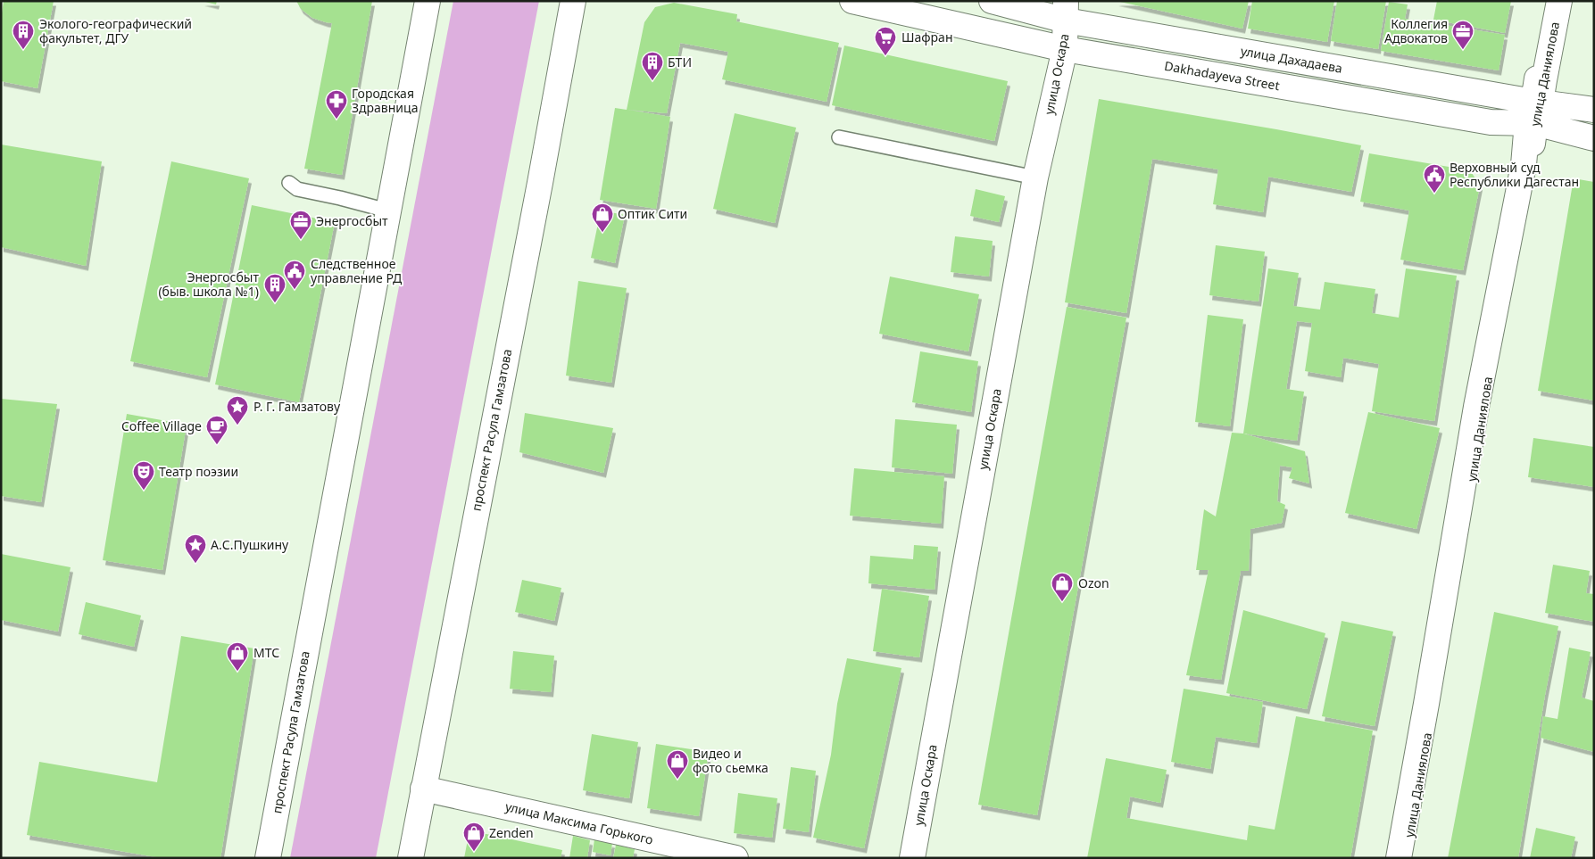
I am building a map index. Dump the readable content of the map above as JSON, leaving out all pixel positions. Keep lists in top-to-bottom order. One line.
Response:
{"streets":{"main road":["улица Дахадаева","улица Оскара","улица Даниялова","Dakhadayeva Street","проспект Расула Гамзатова","улица Максима Горького"]},"crossings":[["улица Дахадаева","улица Оскара"],["улица Дахадаева","улица Даниялова"],["улица Дахадаева","Dakhadayeva Street"],["улица Оскара","Dakhadayeva Street"],["улица Даниялова","Dakhadayeva Street"],["проспект Расула Гамзатова","улица Максима Горького"]],"places":{"building":["Эколого-географический факультет, ДГУ","БТИ","Энергосбыт (быв. школа №1)"],"office":["Коллегия Адвокатов","Энергосбыт"],"supermarket":["Шафран"],"pharmacy":["Городская Здравница"],"public building":["Верховный суд Республики Дагестан","Следственное управление РД"],"shop":["Оптик Сити","Ozon","МТС","Видео и фото сьемка","Zenden"],"place":["Р. Г. Гамзатову","А.С.Пушкину"],"cafe":["Coffee Village"],"theatre":["Театр поэзии"]}}
